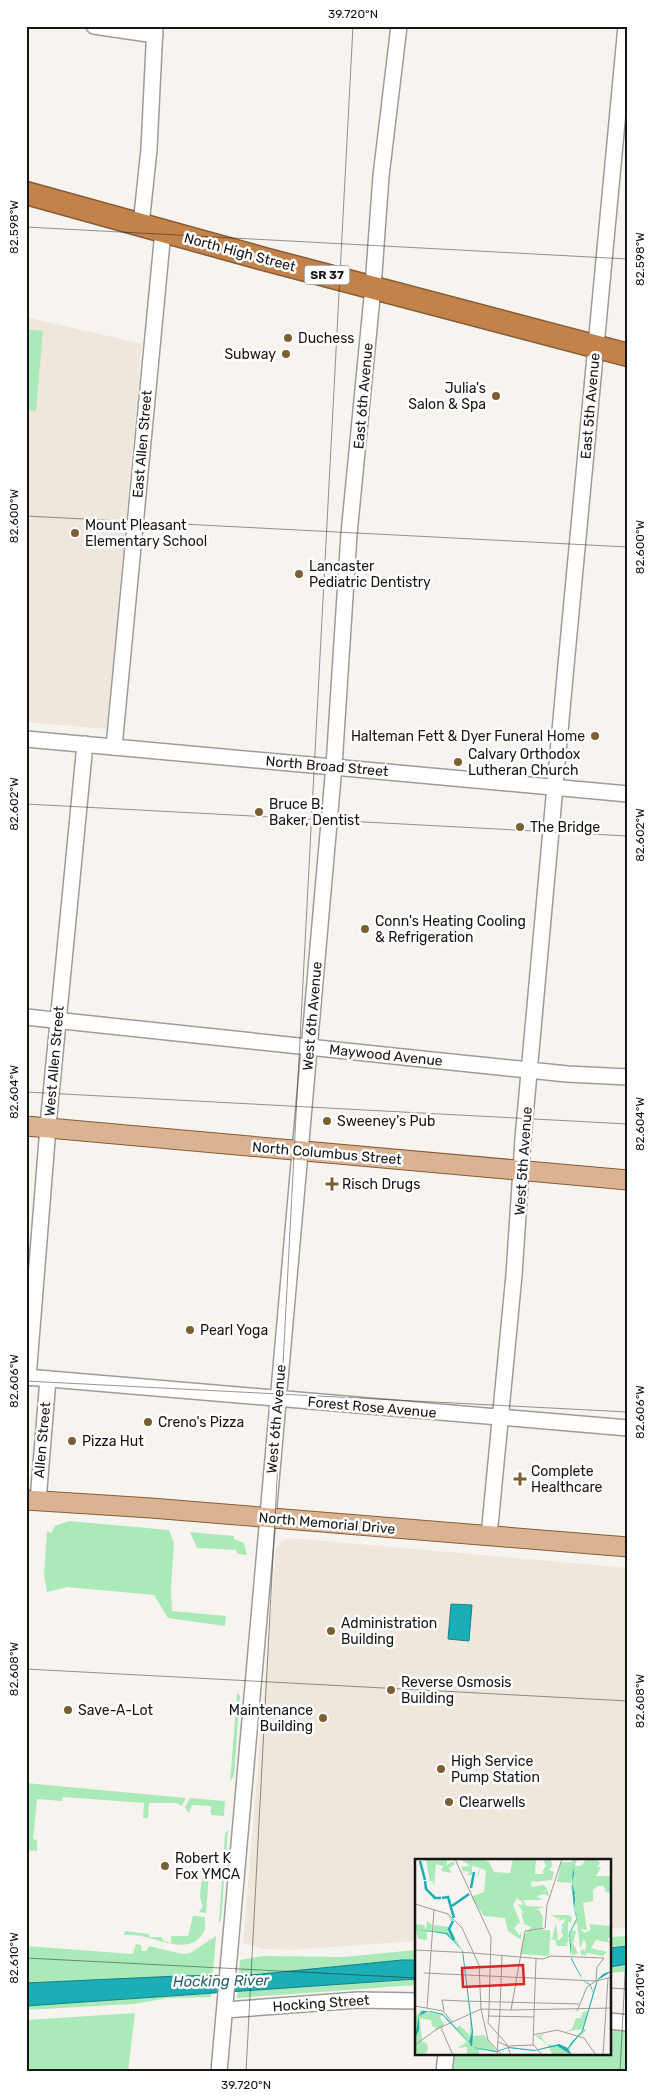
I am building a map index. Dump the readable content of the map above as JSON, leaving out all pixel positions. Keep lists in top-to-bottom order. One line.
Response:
{"streets":{"highway":["North High Street","SR 37"],"main road":["North Columbus Street","North Memorial Drive"],"street":["East 6th Avenue","East 5th Avenue","East Allen Street","North Broad Street","West 6th Avenue","Maywood Avenue","West Allen Street","West 5th Avenue","Forest Rose Avenue","Allen Street","Hocking Street"]},"crossings":[["North High Street","East 6th Avenue"],["North High Street","East 5th Avenue"],["North High Street","East Allen Street"],["East 6th Avenue","North Broad Street"],["East 6th Avenue","West 6th Avenue"],["East 5th Avenue","North Broad Street"],["East 5th Avenue","West 5th Avenue"],["East Allen Street","North Broad Street"],["North Broad Street","West 6th Avenue"],["North Broad Street","West Allen Street"],["North Broad Street","West 5th Avenue"],["West 6th Avenue","Maywood Avenue"],["West 6th Avenue","North Columbus Street"],["West 6th Avenue","Forest Rose Avenue"],["West 6th Avenue","North Memorial Drive"],["West 6th Avenue","Hocking Street"],["Maywood Avenue","West Allen Street"],["Maywood Avenue","West 5th Avenue"],["West Allen Street","North Columbus Street"],["West Allen Street","Forest Rose Avenue"],["North Columbus Street","West 5th Avenue"],["West 5th Avenue","Forest Rose Avenue"],["West 5th Avenue","North Memorial Drive"],["Forest Rose Avenue","Allen Street"],["Allen Street","North Memorial Drive"]],"water":["Hocking River"],"places":{"other":["Duchess","Subway","Julia's Salon & Spa","Mount Pleasant Elementary School","Lancaster Pediatric Dentistry","Halteman Fett & Dyer Funeral Home","Calvary Orthodox Lutheran Church","Bruce B. Baker, Dentist","The Bridge","Conn's Heating Cooling & Refrigeration","Sweeney's Pub","Pearl Yoga","Creno's Pizza","Pizza Hut","Administration Building","Reverse Osmosis Building","Save-A-Lot","Maintenance Building","High Service Pump Station","Clearwells","Robert K Fox YMCA"],"health":["Risch Drugs","Complete Healthcare"]},"coordinates":["39.720°N","82.598°W","82.600°W","82.602°W","82.604°W","82.606°W","82.608°W","82.610°W"]}
